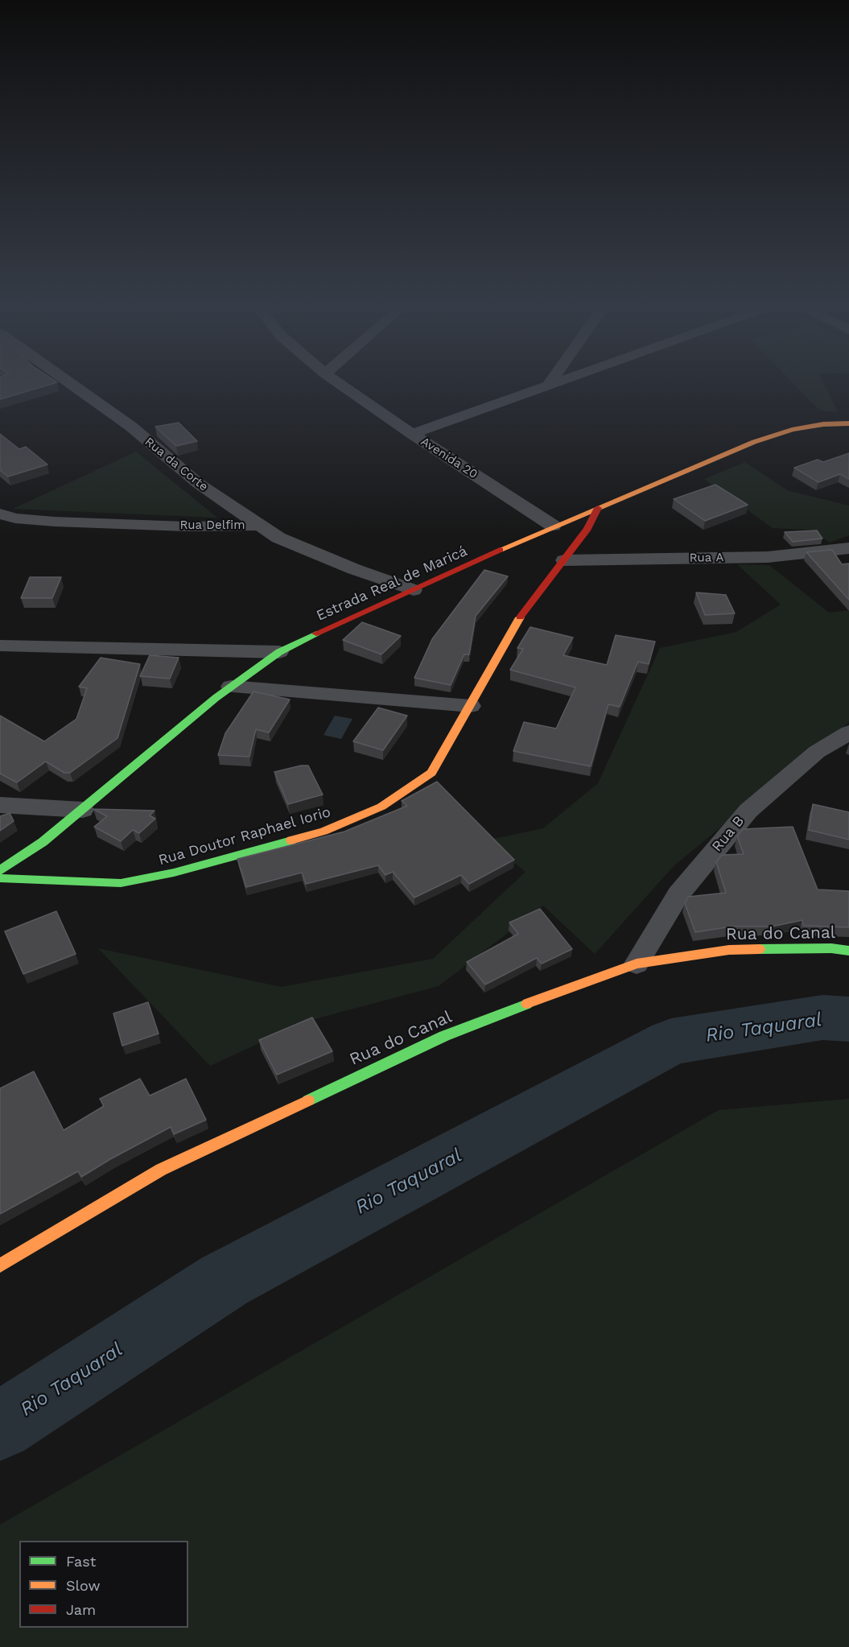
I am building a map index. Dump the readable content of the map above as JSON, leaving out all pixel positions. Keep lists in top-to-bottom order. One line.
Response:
{"streets":{"street":["Avenida 20","Rua da Corte","Rua Delfim","Rua A","Estrada Real de Maricá","Rua B","Rua Doutor Raphael Iorio","Rua do Canal"]},"crossings":[["Avenida 20","Estrada Real de Maricá"],["Rua da Corte","Rua Delfim"],["Rua Delfim","Estrada Real de Maricá"],["Rua A","Rua Doutor Raphael Iorio"],["Estrada Real de Maricá","Rua Doutor Raphael Iorio"],["Rua B","Rua do Canal"]],"water":["Rio Taquaral"],"legend":["Fast","Slow","Jam"]}
